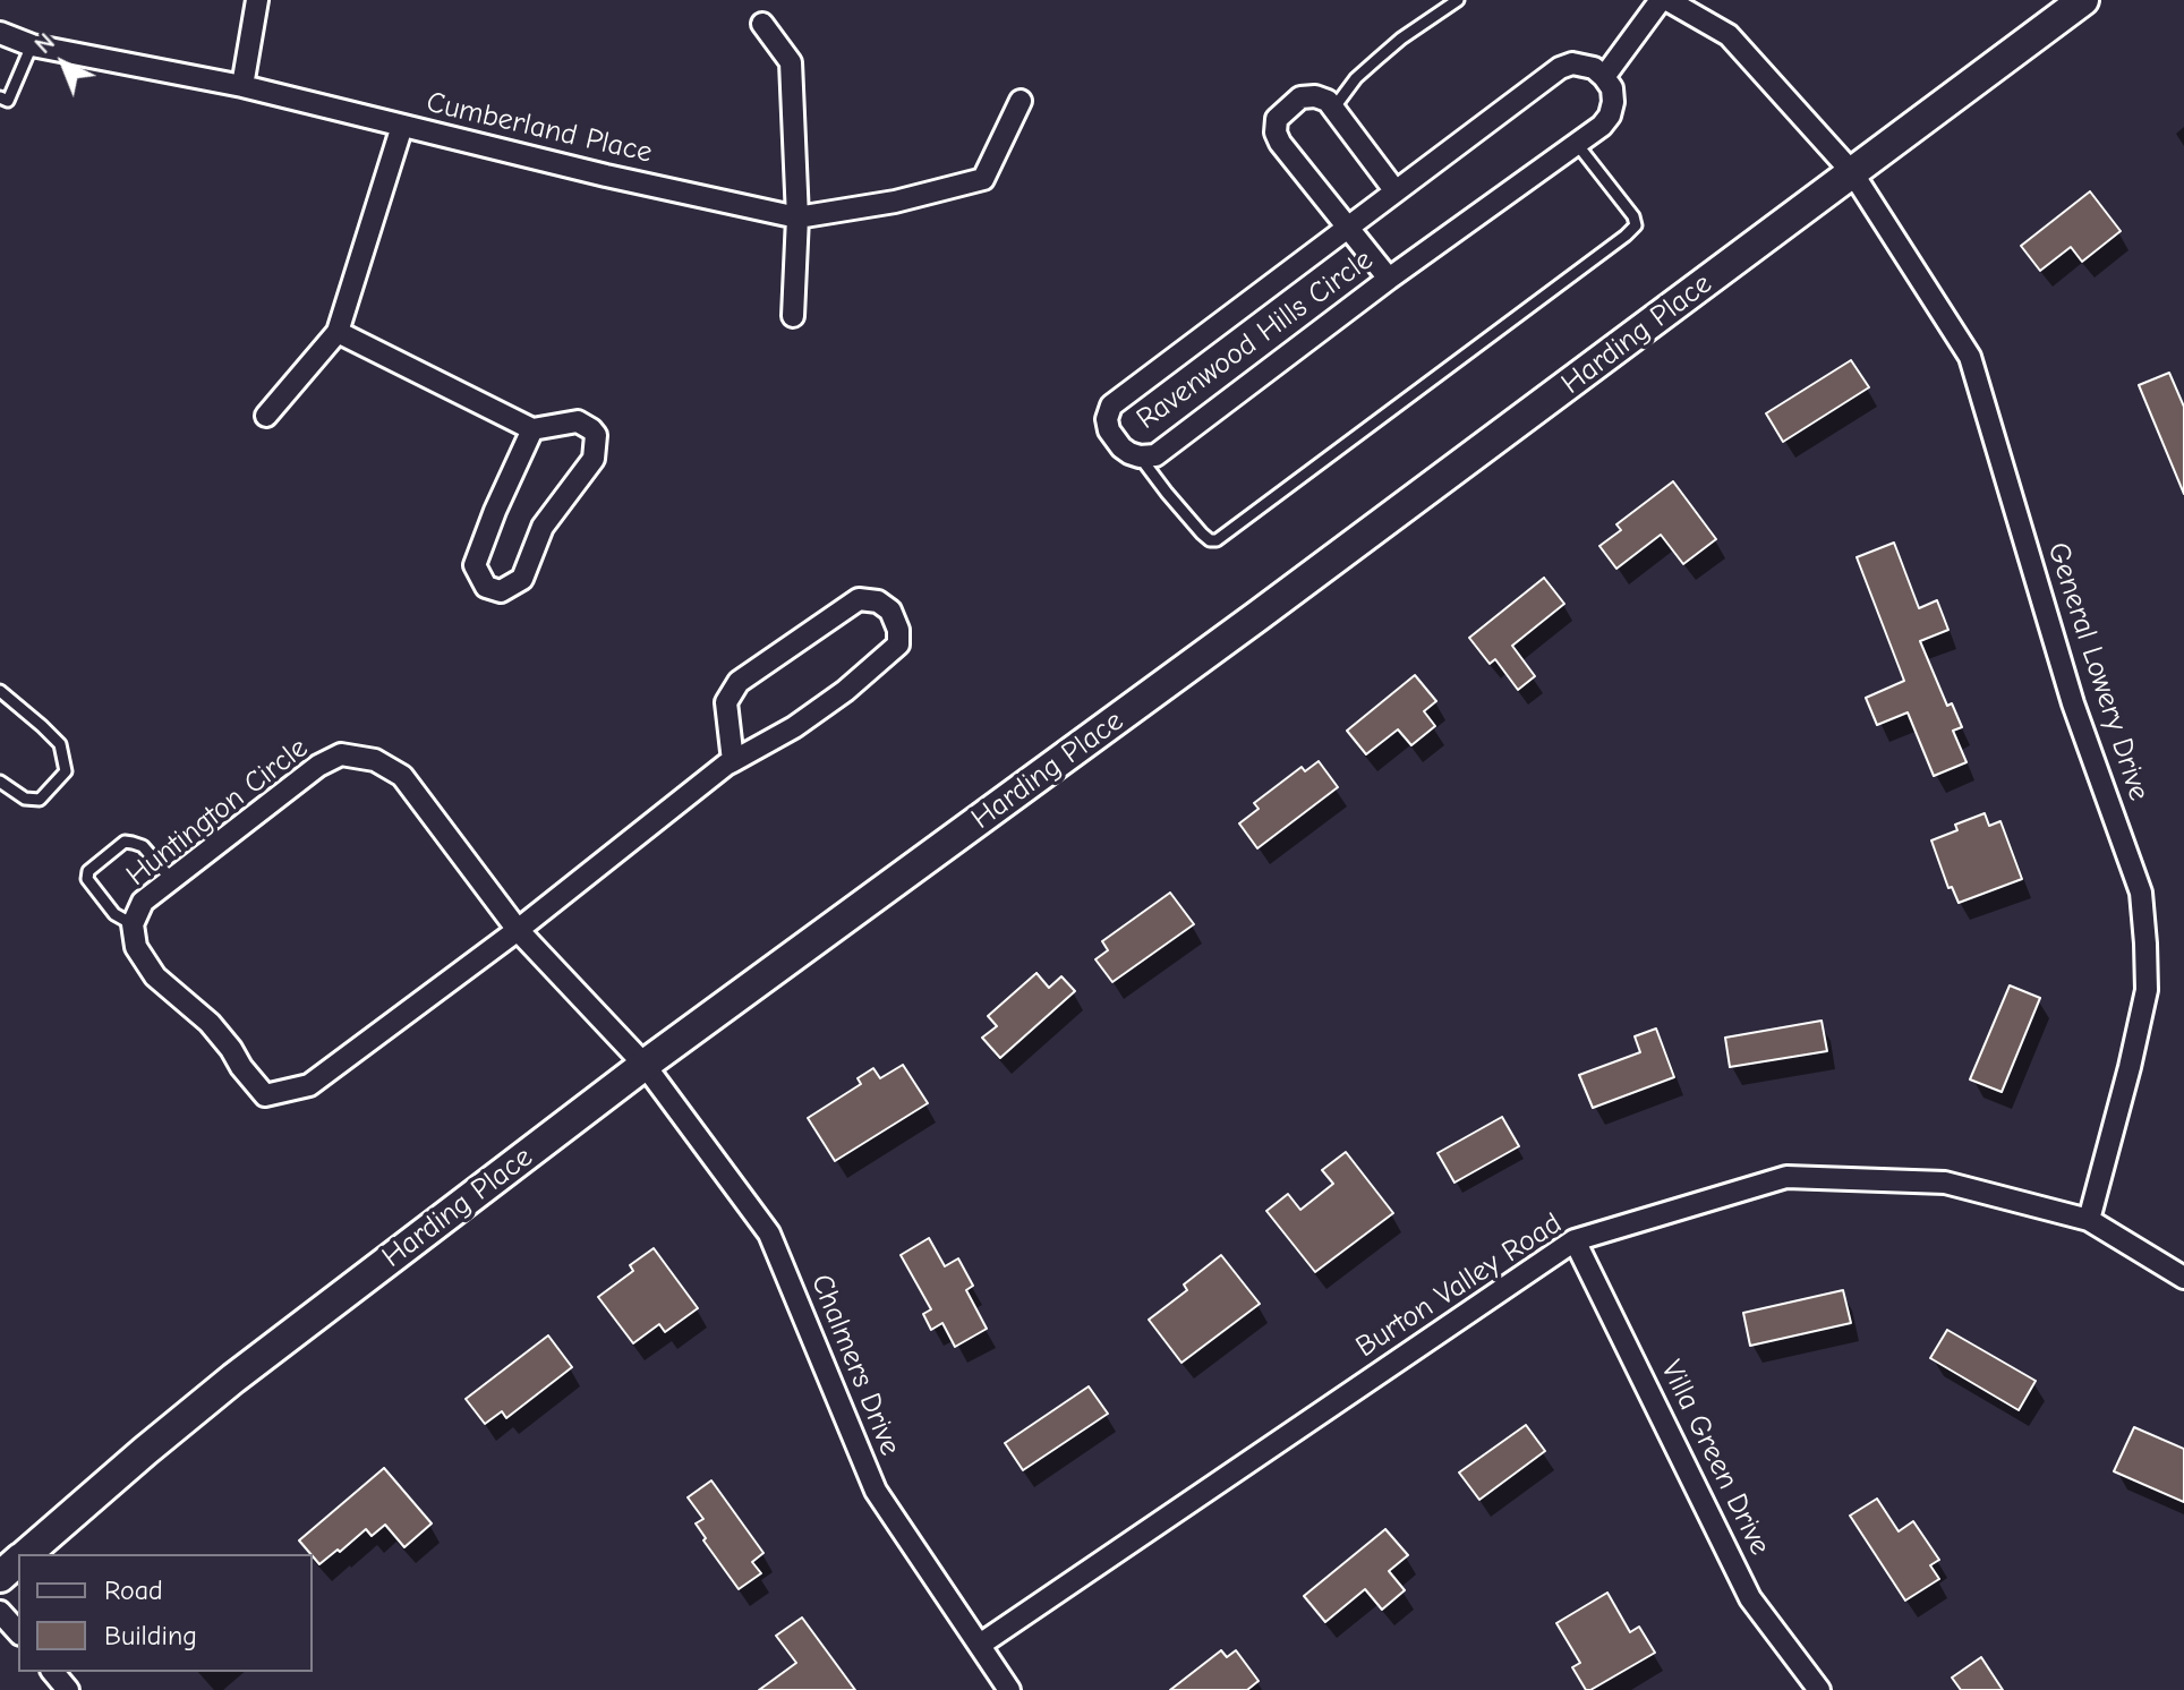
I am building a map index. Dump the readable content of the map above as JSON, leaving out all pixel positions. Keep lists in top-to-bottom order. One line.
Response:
{"streets":{"main road":["Harding Place"],"street":["Cumberland Place","Ravenwood Hills Circle","General Lowery Drive","Huntington Circle","Burton Valley Road","Chalmers Drive","Villa Green Drive"]},"crossings":[["Harding Place","General Lowery Drive"],["Harding Place","Huntington Circle"],["Harding Place","Chalmers Drive"],["General Lowery Drive","Burton Valley Road"],["Huntington Circle","Chalmers Drive"],["Burton Valley Road","Chalmers Drive"],["Burton Valley Road","Villa Green Drive"]],"legend":["Road","Building"],"north":"top left"}
